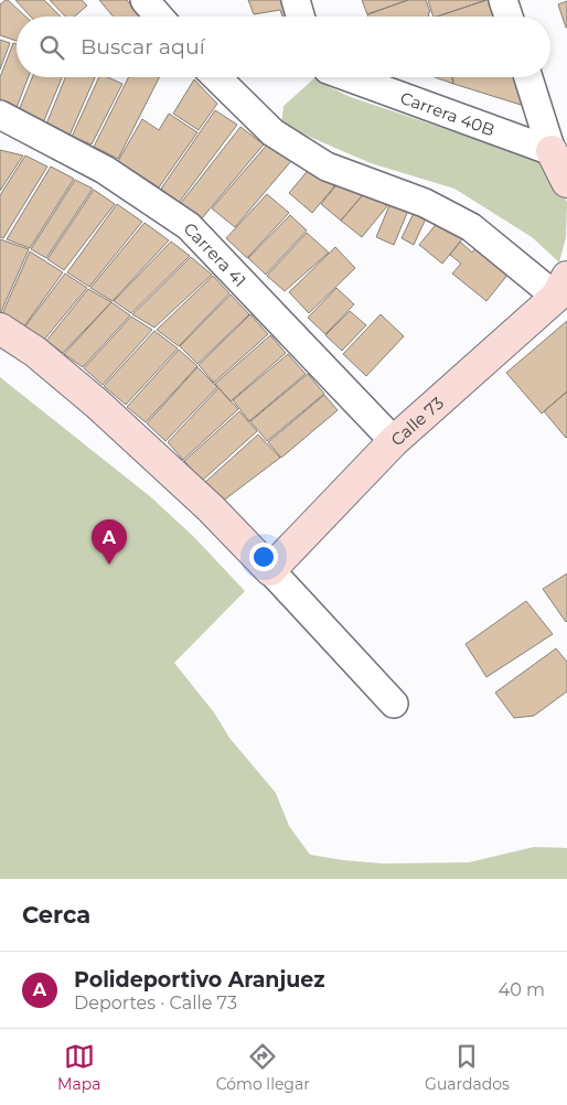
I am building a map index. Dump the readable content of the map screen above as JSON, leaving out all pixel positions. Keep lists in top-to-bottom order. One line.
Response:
{"streets":{"street":["Carrera 40B","Carrera 41","Calle 73"]},"crossings":[["Carrera 41","Calle 73"]],"page":{"search":"Buscar aquí","pins":"A","heading":"Cerca","list":[{"mark":"A","name":"Polideportivo Aranjuez","note":"Deportes · Calle 73","value":"40 m"}],"nav":["Mapa","Cómo llegar","Guardados"]}}
